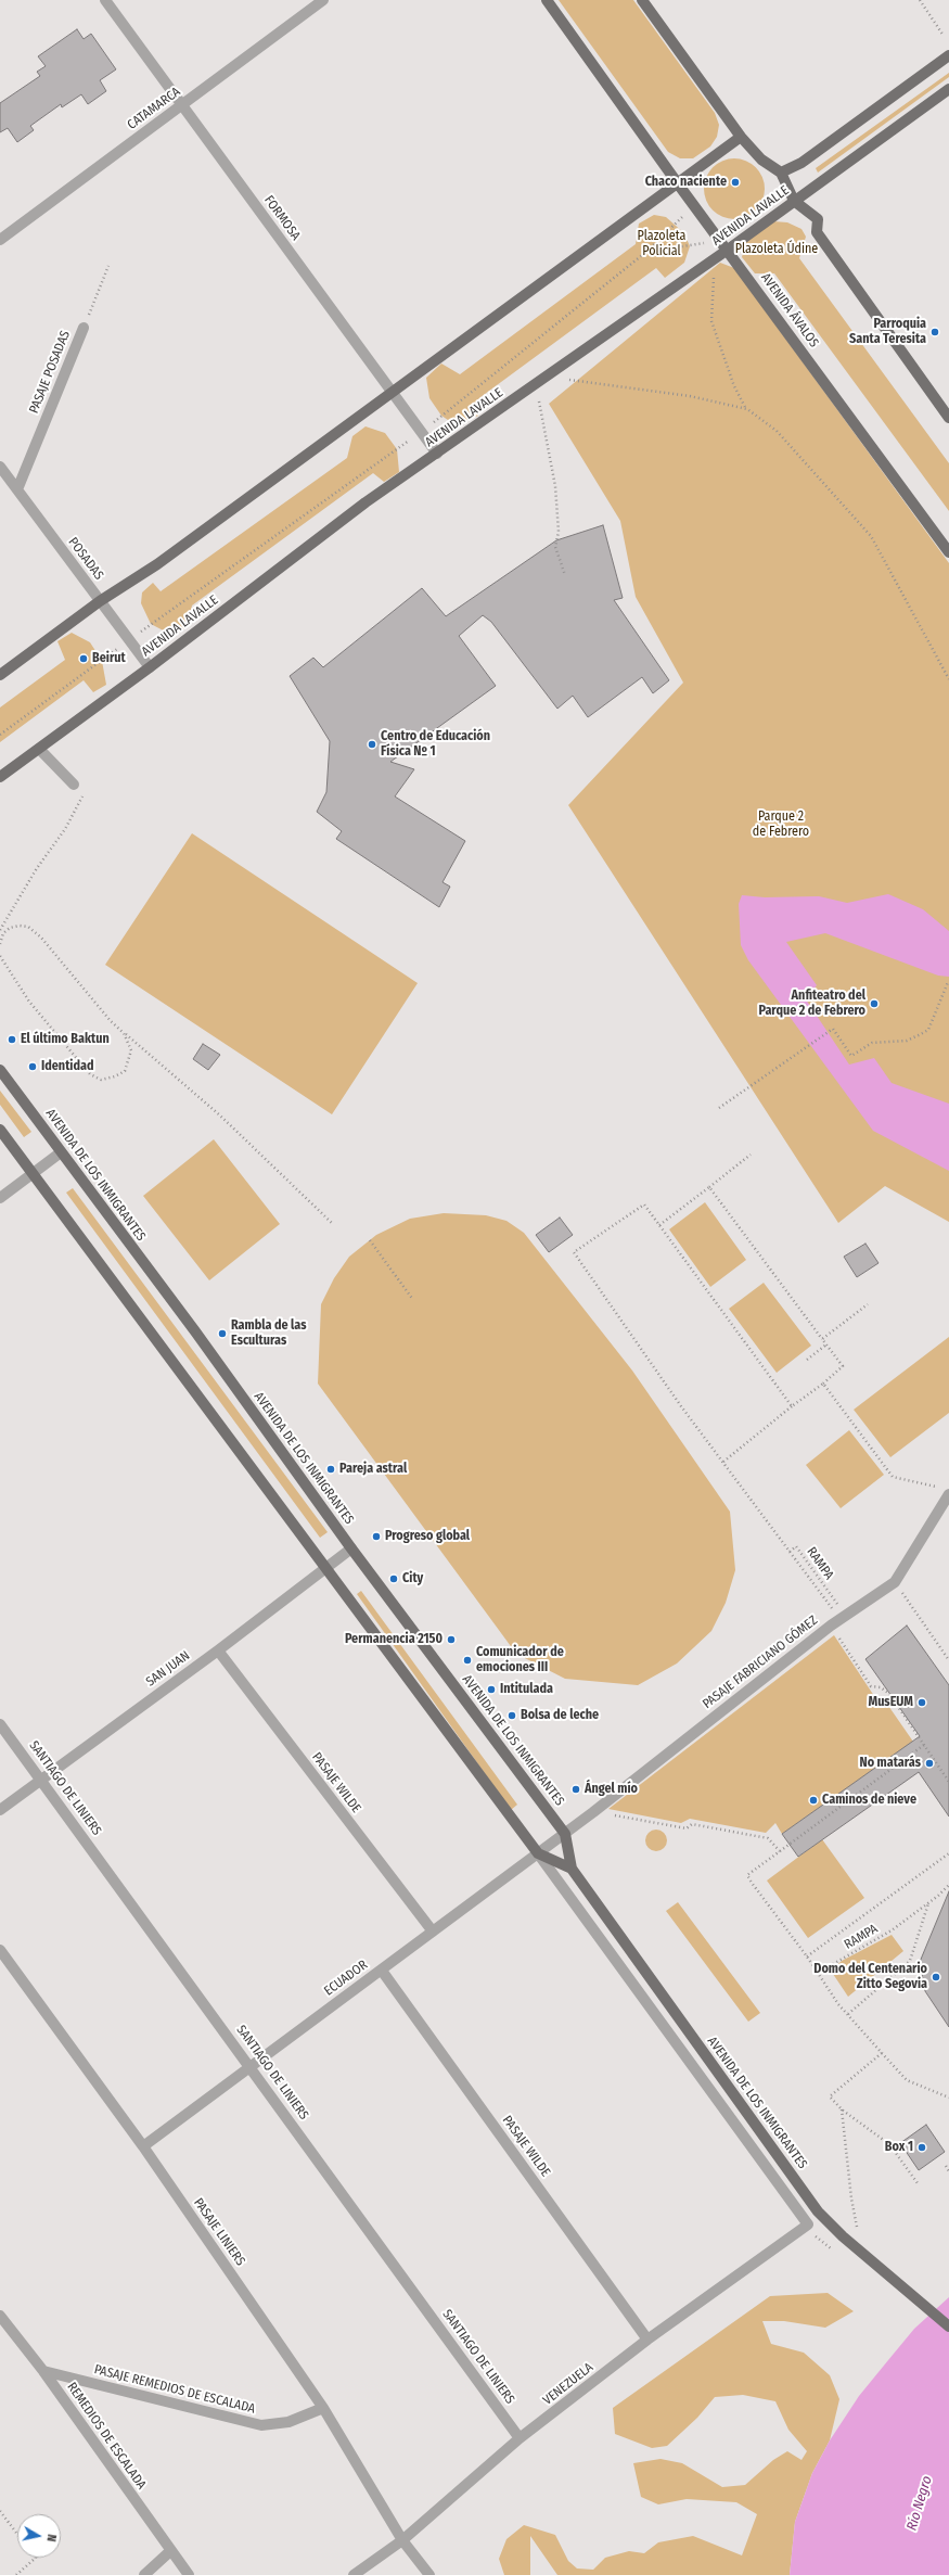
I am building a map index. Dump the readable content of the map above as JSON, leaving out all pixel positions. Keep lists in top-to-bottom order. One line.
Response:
{"streets":{"main road":["AVENIDA LAVALLE","AVENIDA ÁVALOS","AVENIDA DE LOS INMIGRANTES"],"street":["CATAMARCA","FORMOSA","PASAJE POSADAS","POSADAS","PASAJE FABRICIANO GÓMEZ","SAN JUAN","PASAJE WILDE","SANTIAGO DE LINIERS","ECUADOR","PASAJE LINIERS","VENEZUELA","PASAJE REMEDIOS DE ESCALADA","REMEDIOS DE ESCALADA"],"path":["RAMPA"]},"crossings":[["CATAMARCA","FORMOSA"],["AVENIDA LAVALLE","FORMOSA"],["AVENIDA LAVALLE","AVENIDA ÁVALOS"],["AVENIDA LAVALLE","POSADAS"],["PASAJE POSADAS","POSADAS"],["AVENIDA DE LOS INMIGRANTES","PASAJE FABRICIANO GÓMEZ"],["AVENIDA DE LOS INMIGRANTES","SAN JUAN"],["AVENIDA DE LOS INMIGRANTES","ECUADOR"],["PASAJE FABRICIANO GÓMEZ","ECUADOR"],["SAN JUAN","PASAJE WILDE"],["SAN JUAN","SANTIAGO DE LINIERS"],["PASAJE WILDE","ECUADOR"],["PASAJE WILDE","VENEZUELA"],["SANTIAGO DE LINIERS","ECUADOR"],["SANTIAGO DE LINIERS","VENEZUELA"],["ECUADOR","PASAJE LINIERS"],["ECUADOR","VENEZUELA"],["PASAJE LINIERS","VENEZUELA"],["PASAJE LINIERS","PASAJE REMEDIOS DE ESCALADA"],["PASAJE REMEDIOS DE ESCALADA","REMEDIOS DE ESCALADA"]],"water":["Río Negro"],"parks":["Plazoleta Policial","Plazoleta Údine","Parque 2 de Febrero"],"places":["Chaco naciente","Parroquia Santa Teresita","Beirut","Centro de Educación Física Nº 1","Anfiteatro del Parque 2 de Febrero","El último Baktun","Identidad","Rambla de las Esculturas","Pareja astral","Progreso global","City","Permanencia 2150","Comunicador de emociones III","Intitulada","MusEUM","Bolsa de leche","No matarás","Ángel mío","Caminos de nieve","Domo del Centenario Zitto Segovia","Box 1"],"north":"right"}
